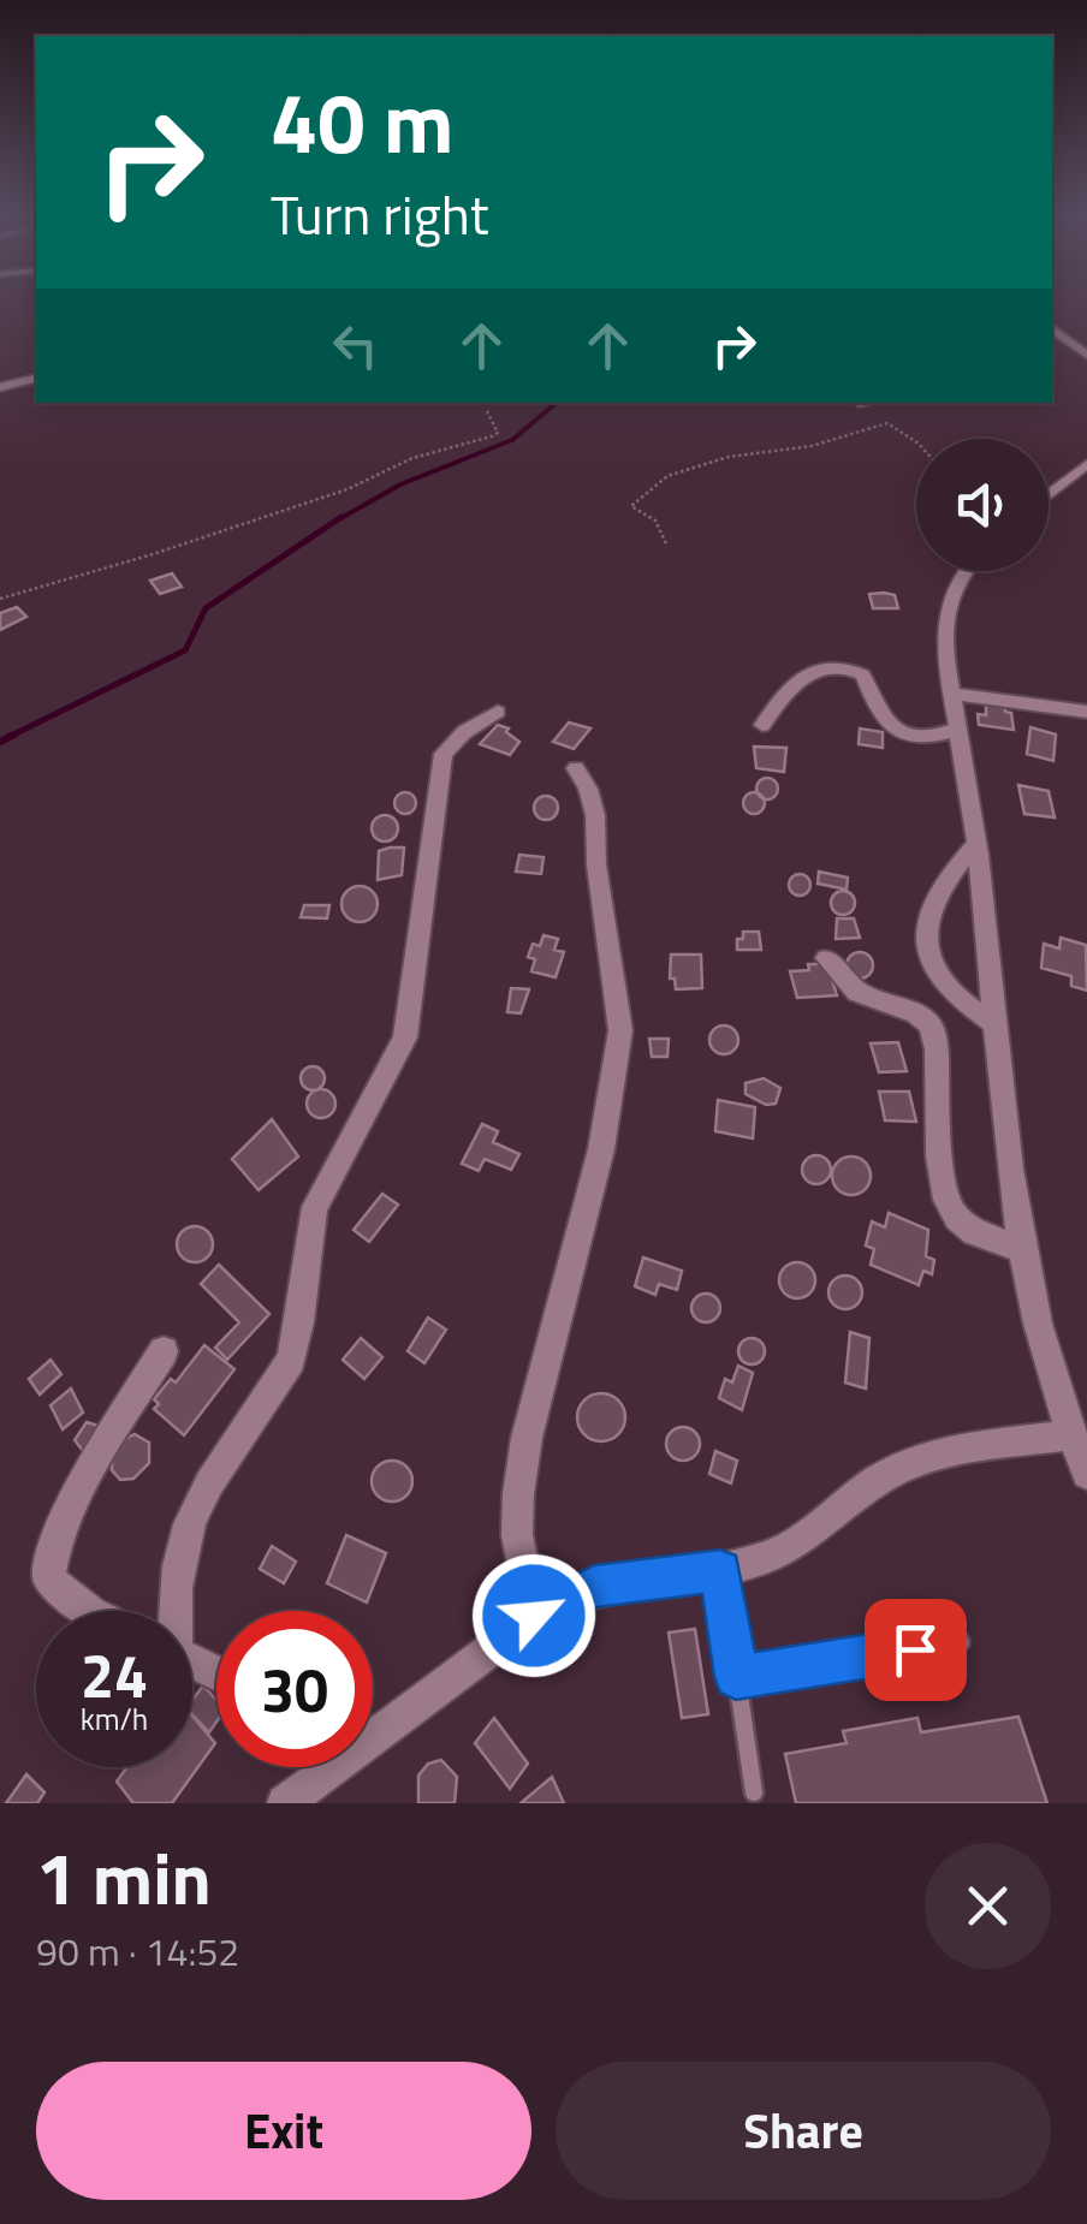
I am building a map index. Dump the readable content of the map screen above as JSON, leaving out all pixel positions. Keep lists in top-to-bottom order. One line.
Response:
{"page":{"turn":["40 m","Turn right"],"speed":"24 km/h","limit":"30","heading":["1 min","90 m · 14:52"],"buttons":["Exit","Share"]}}
